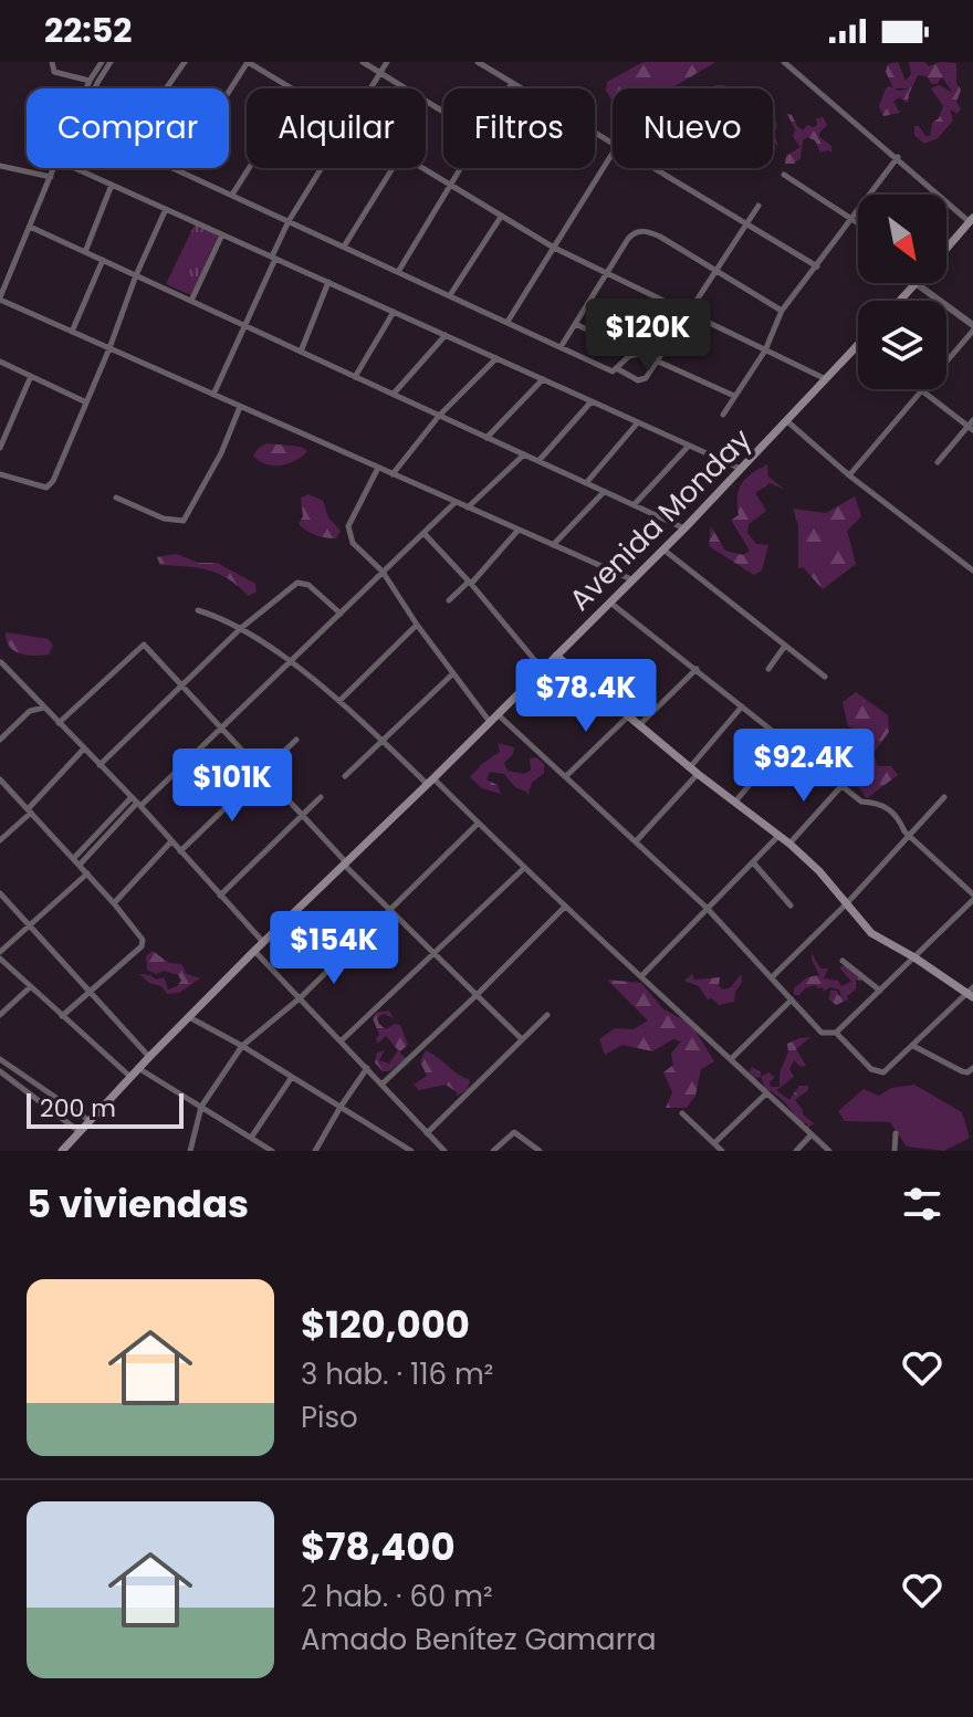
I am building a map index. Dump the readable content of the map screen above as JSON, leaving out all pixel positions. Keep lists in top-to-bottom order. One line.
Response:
{"streets":{"main road":["Avenida Monday"]},"scale_bar":"200 m","north":"bottom right","page":{"status":"22:52","chip":["Comprar","Alquilar","Filtros","Nuevo"],"price":["$120K","$78.4K","$92.4K","$101K","$154K"],"scale":"200 m","heading":"5 viviendas","list":[{"name":"$120,000","note":"3 hab. · 116 m² · Piso"},{"name":"$78,400","note":"2 hab. · 60 m² · Amado Benítez Gamarra"}]}}
